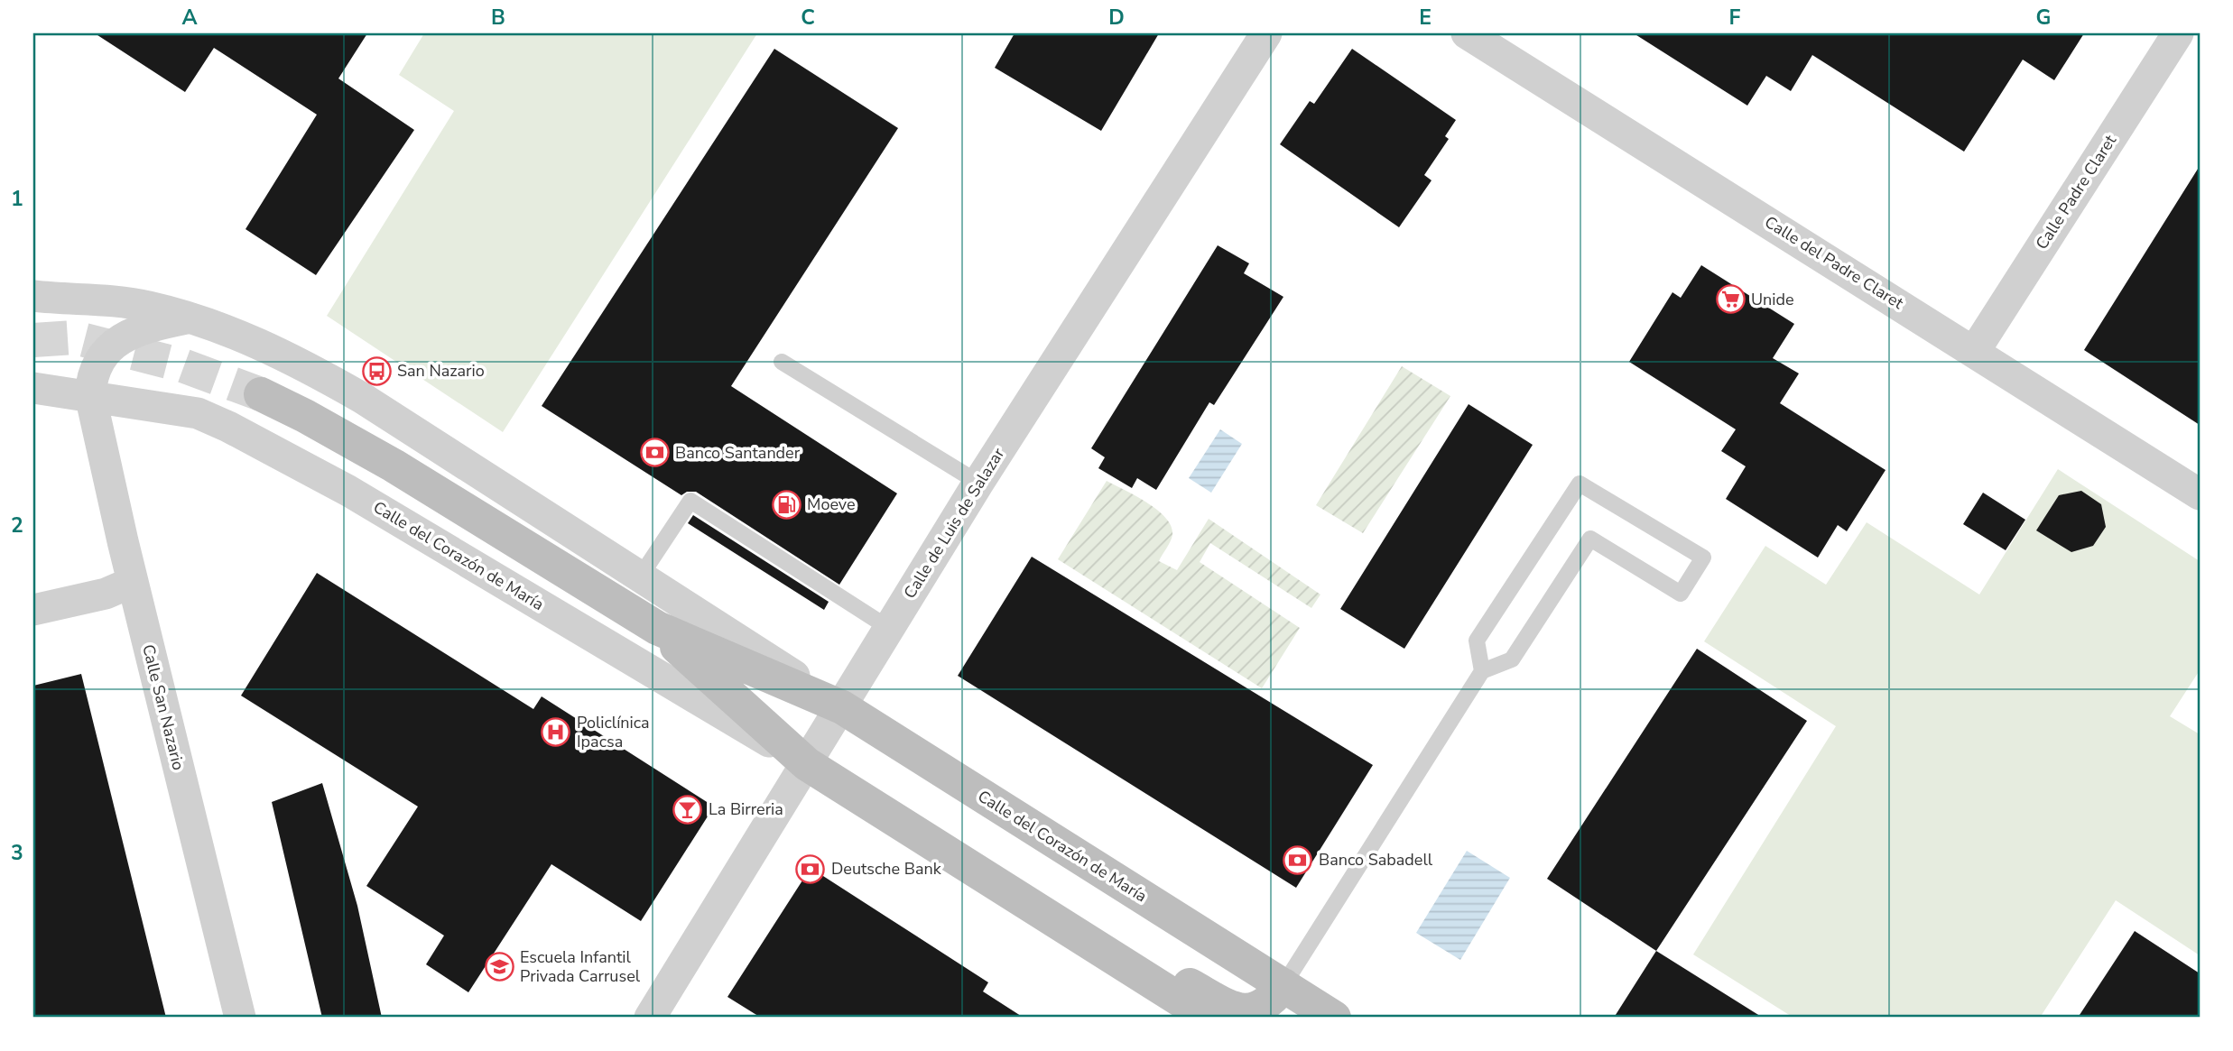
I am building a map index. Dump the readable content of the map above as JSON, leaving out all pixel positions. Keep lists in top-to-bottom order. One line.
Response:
{"streets":{"street":["Calle Padre Claret","Calle del Padre Claret","Calle de Luis de Salazar","Calle del Corazón de María","Calle San Nazario"]},"crossings":[["Calle Padre Claret","Calle del Padre Claret"],["Calle de Luis de Salazar","Calle del Corazón de María"],["Calle del Corazón de María","Calle San Nazario"]],"places":{"supermarket":["Unide"],"bus stop":["San Nazario"],"bank":["Banco Santander","Banco Sabadell","Deutsche Bank"],"fuel station":["Moeve"],"hospital":["Policlínica Ipacsa"],"bar":["La Birreria"],"school or university":["Escuela Infantil Privada Carrusel"]},"grid":{"columns":["A","B","C","D","E","F","G"],"rows":["1","2","3"]}}
